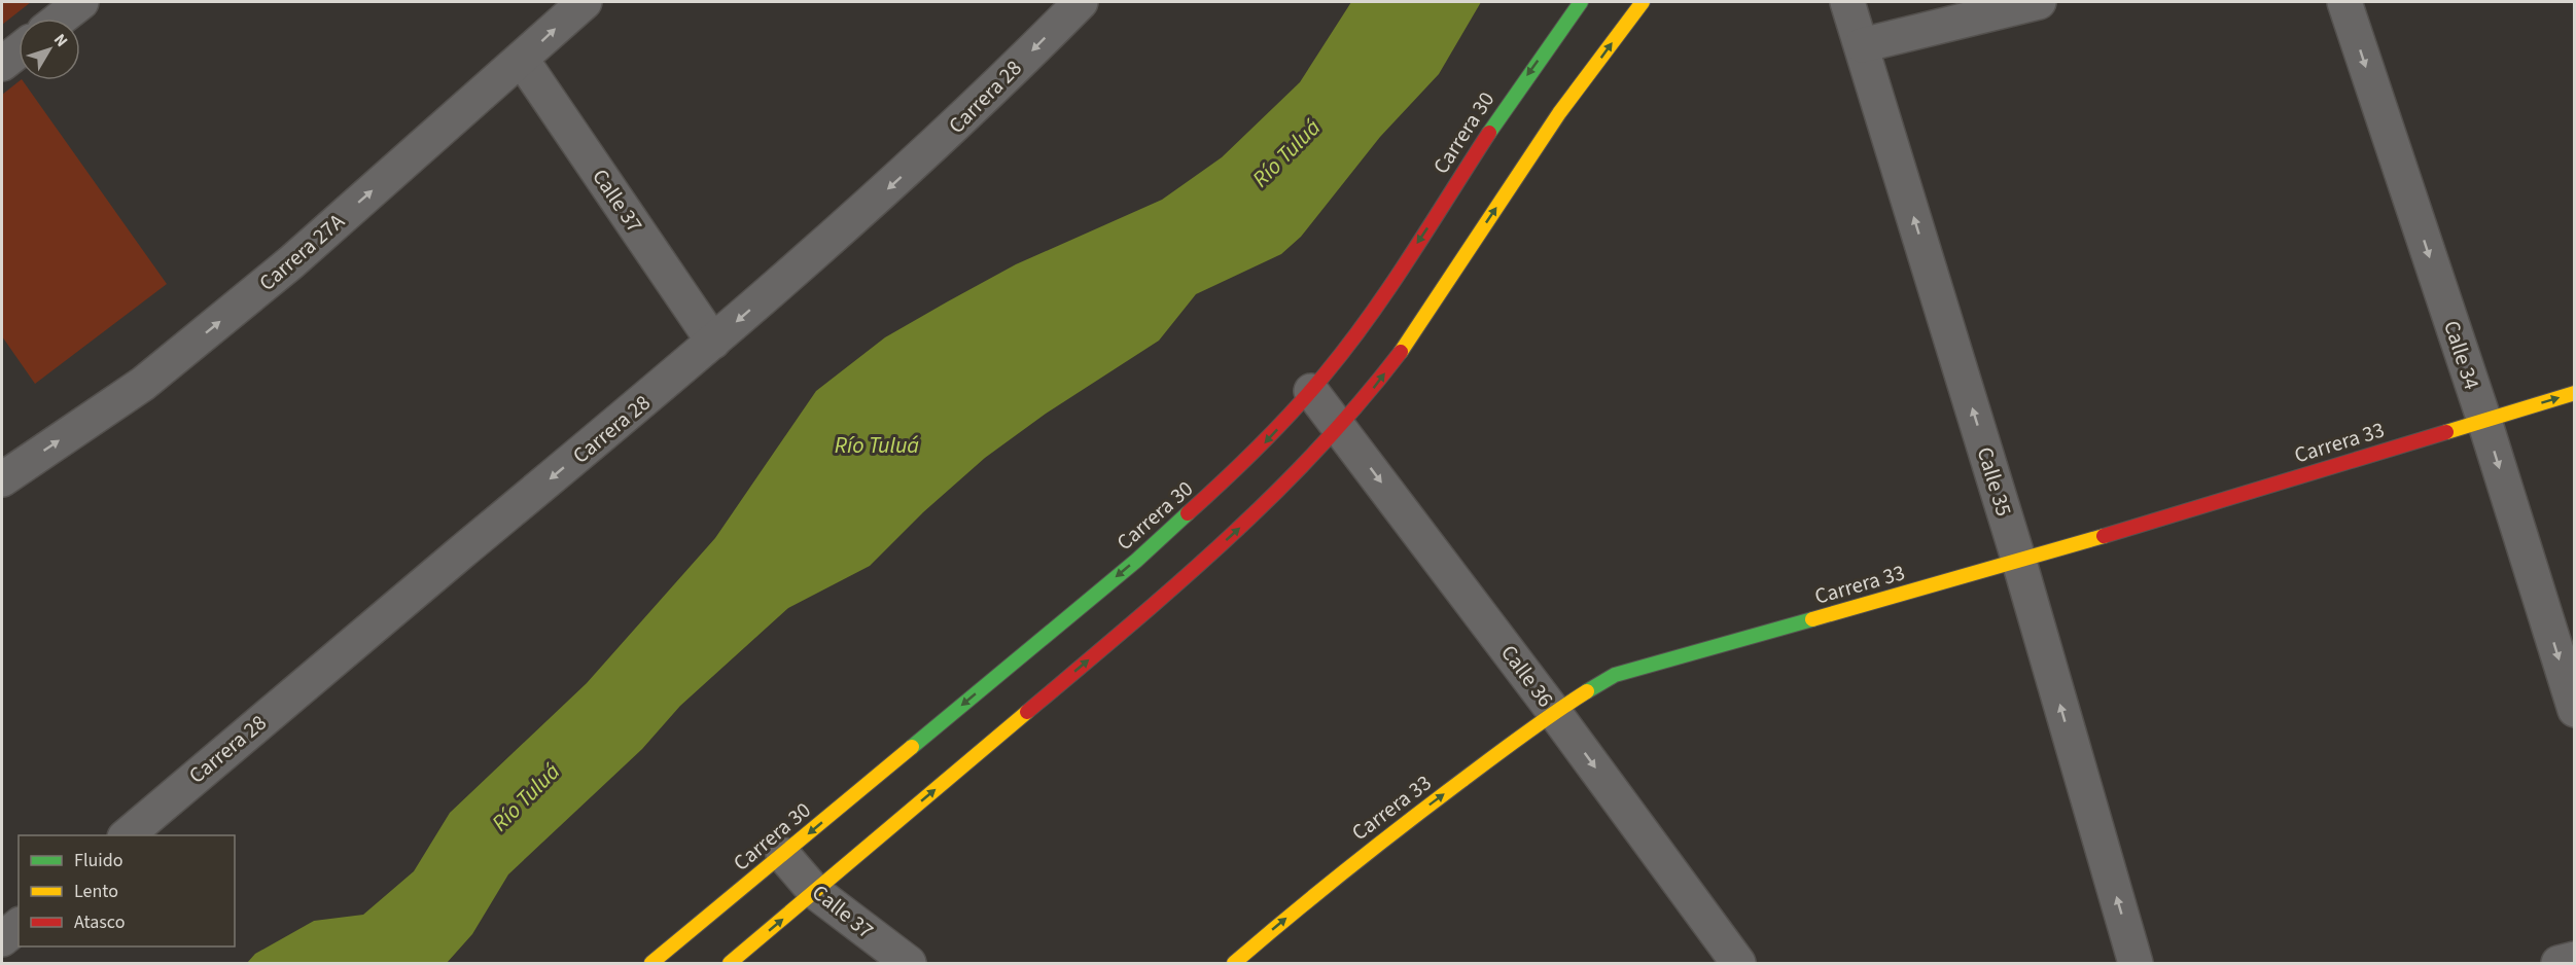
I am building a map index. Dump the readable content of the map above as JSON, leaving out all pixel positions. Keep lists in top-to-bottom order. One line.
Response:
{"streets":{"main road":["Carrera 30","Carrera 33"],"street":["Carrera 28","Calle 37","Carrera 27A","Calle 34","Calle 35","Calle 36"]},"crossings":[["Carrera 28","Calle 37"],["Carrera 30","Calle 37"],["Carrera 30","Calle 36"],["Calle 37","Carrera 27A"],["Calle 34","Carrera 33"],["Carrera 33","Calle 35"],["Carrera 33","Calle 36"]],"one_way":["Carrera 28","Carrera 27A","Calle 34","Calle 35","Calle 36"],"water":["Río Tuluá"],"legend":["Fluido","Lento","Atasco"],"north":"top right"}
